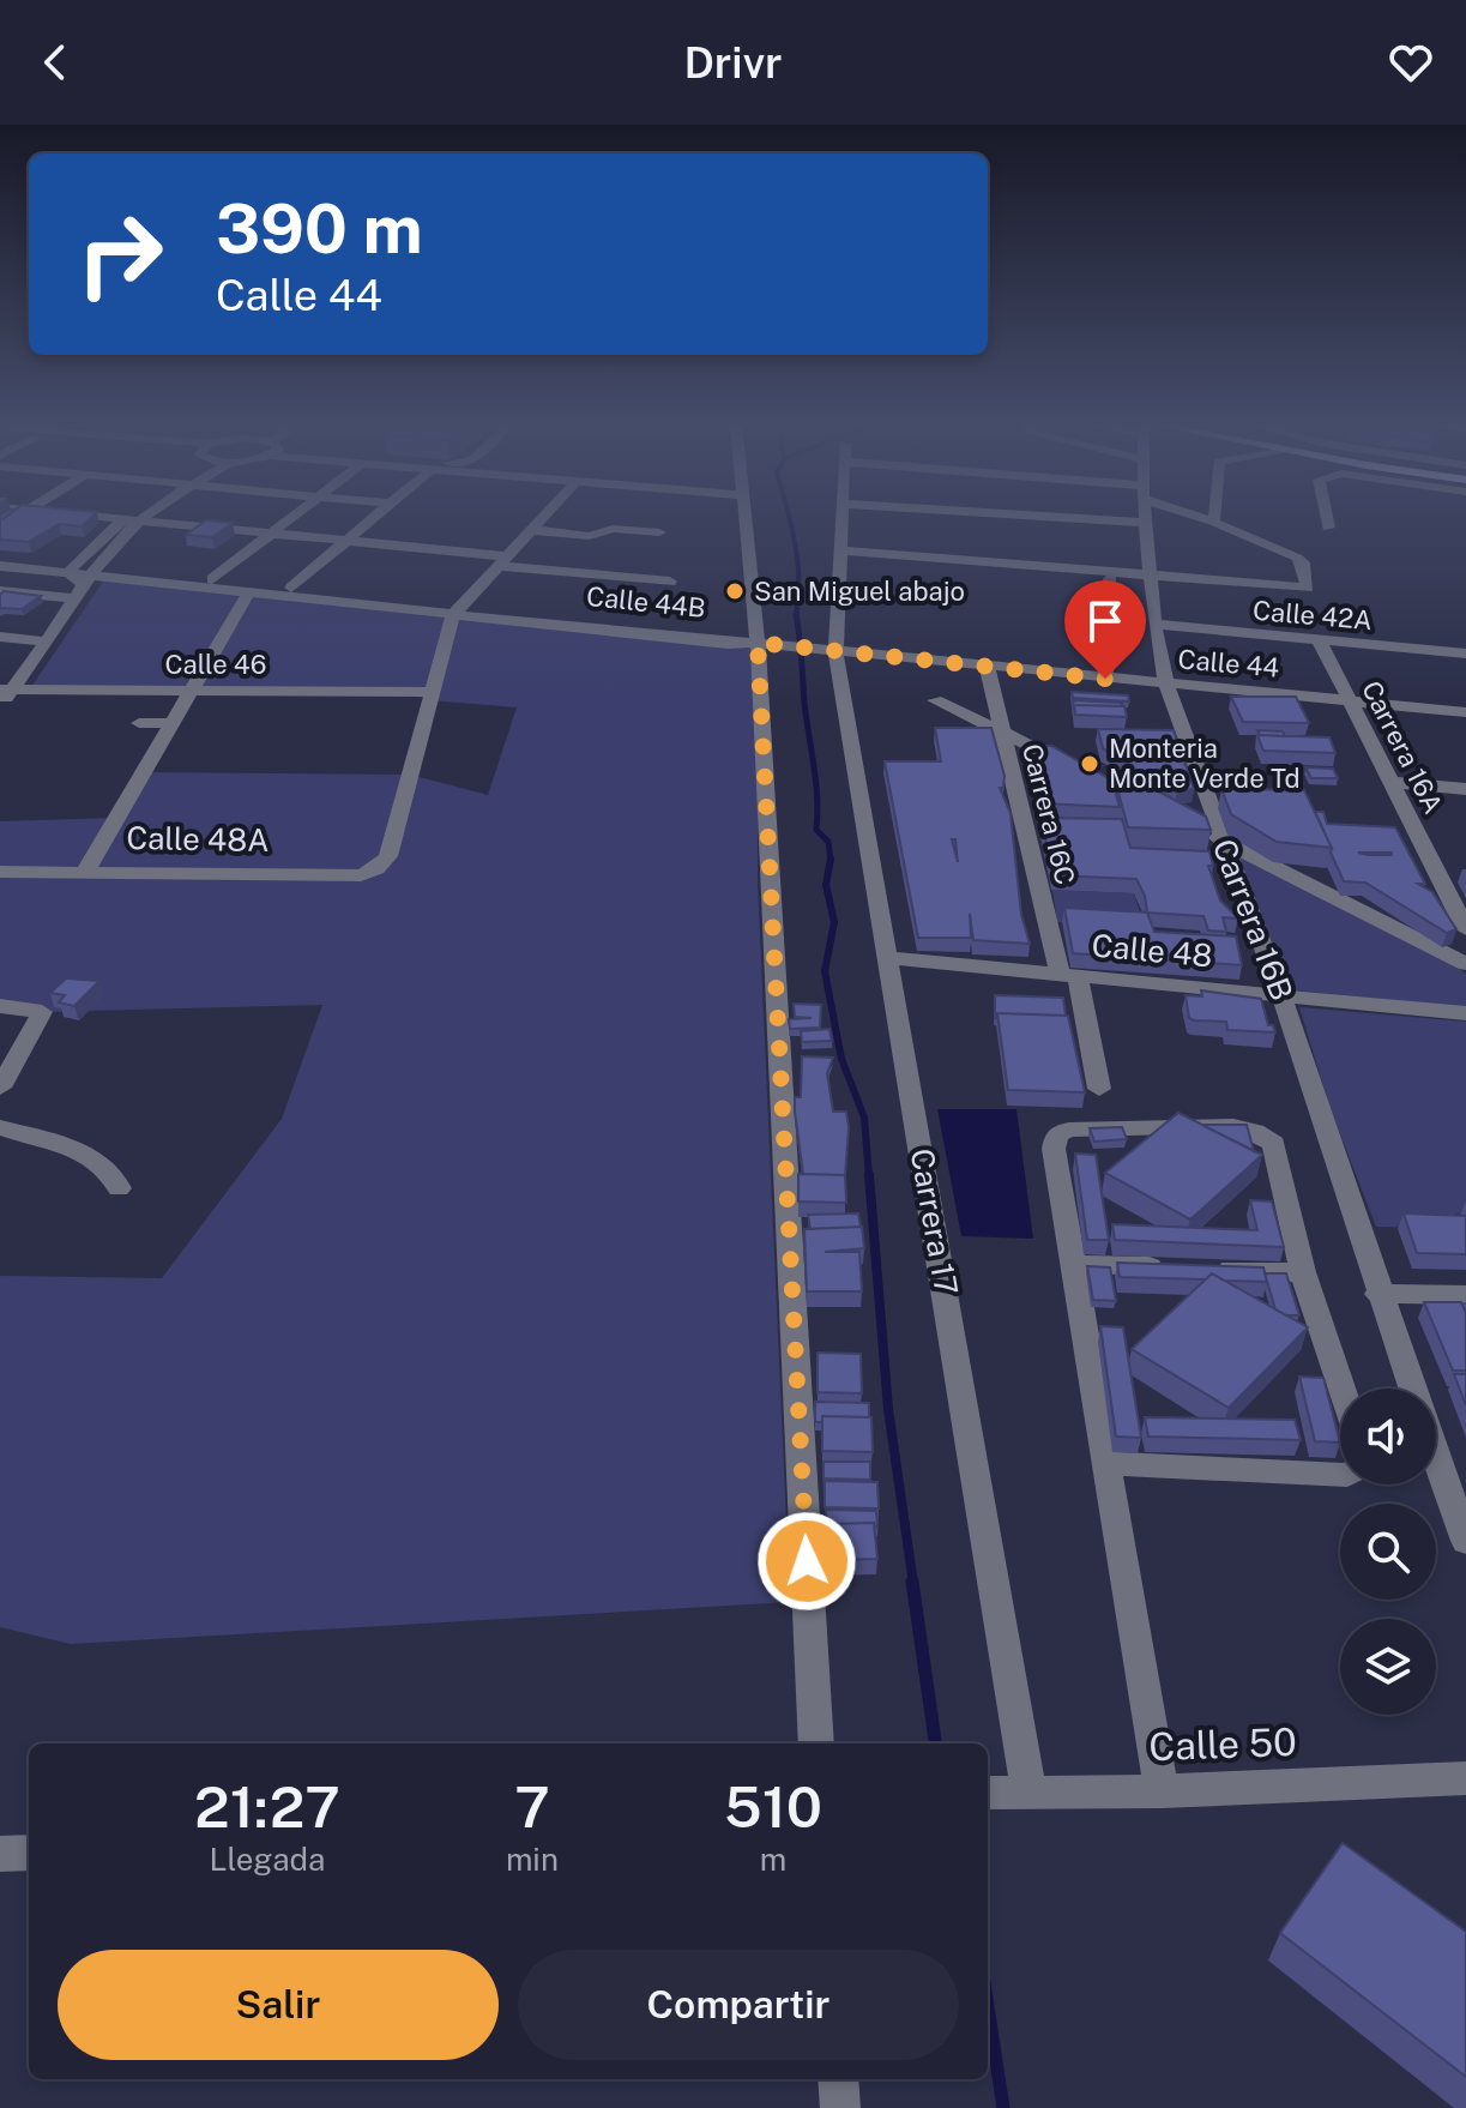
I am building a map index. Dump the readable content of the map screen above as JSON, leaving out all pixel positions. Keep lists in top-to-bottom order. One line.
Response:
{"streets":{"street":["Calle 44B","Calle 42A","Calle 44","Calle 46","Carrera 16A","Carrera 16C","Calle 48A","Carrera 16B","Calle 48","Carrera 17","Calle 50"]},"crossings":[["Calle 44B","Calle 44"],["Calle 42A","Carrera 16A"],["Calle 42A","Carrera 16B"],["Calle 44","Carrera 16A"],["Calle 44","Carrera 16C"],["Calle 44","Carrera 16B"],["Calle 44","Carrera 17"],["Calle 46","Calle 48A"],["Carrera 16C","Calle 48"],["Carrera 16B","Calle 48"],["Calle 48","Carrera 17"],["Carrera 17","Calle 50"]],"places":["San Miguel abajo","Monteria Monte Verde Td"],"page":{"header":"Drivr","turn":["390 m","Calle 44"],"eta":["21:27","Llegada","7","min","510","m"],"buttons":["Salir","Compartir"]}}
